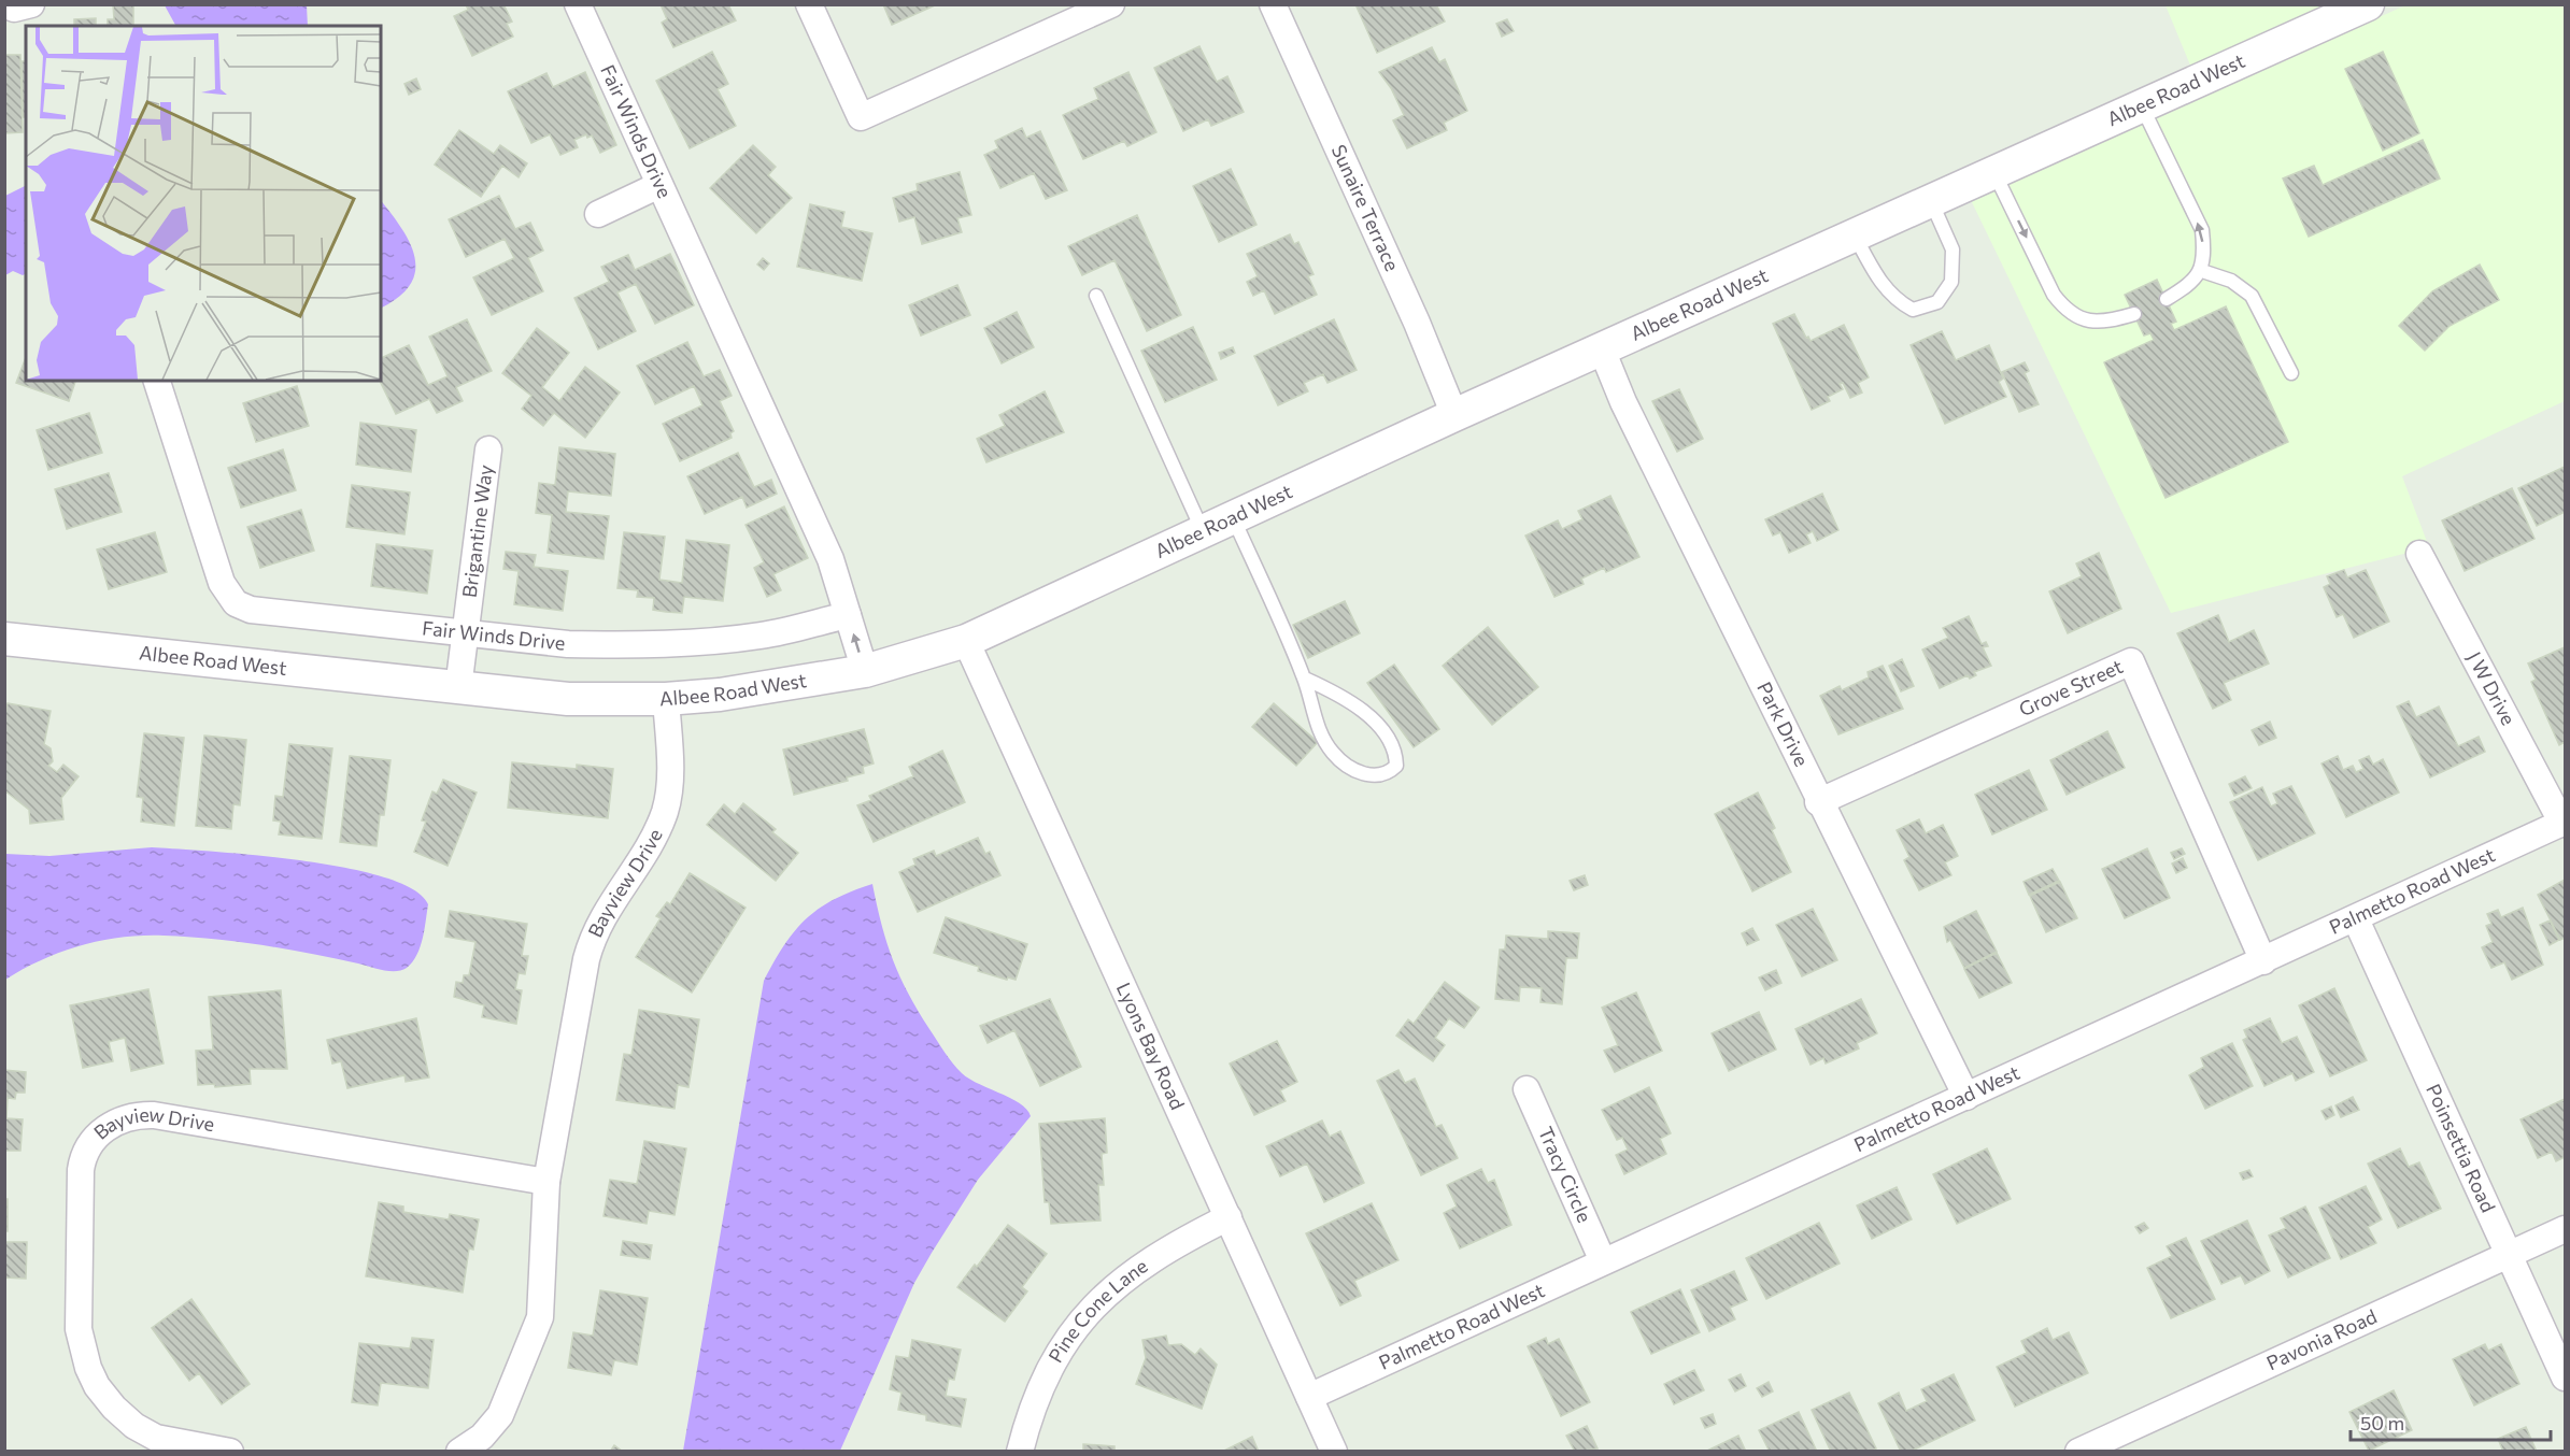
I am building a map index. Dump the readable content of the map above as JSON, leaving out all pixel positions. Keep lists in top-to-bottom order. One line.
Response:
{"streets":{"street":["Albee Road West","Fair Winds Drive","Sunaire Terrace","Brigantine Way","Grove Street","J W Drive","Park Drive","Bayview Drive","Palmetto Road West","Lyons Bay Road","Poinsettia Road","Tracy Circle","Pine Cone Lane","Pavonia Road"]},"crossings":[["Albee Road West","Fair Winds Drive"],["Albee Road West","Sunaire Terrace"],["Albee Road West","Brigantine Way"],["Albee Road West","Park Drive"],["Albee Road West","Bayview Drive"],["Albee Road West","Lyons Bay Road"],["Fair Winds Drive","Brigantine Way"],["Grove Street","Park Drive"],["Grove Street","Palmetto Road West"],["J W Drive","Palmetto Road West"],["Park Drive","Palmetto Road West"],["Palmetto Road West","Lyons Bay Road"],["Palmetto Road West","Poinsettia Road"],["Palmetto Road West","Tracy Circle"],["Lyons Bay Road","Pine Cone Lane"],["Poinsettia Road","Pavonia Road"]],"scale_bar":"50 m"}
